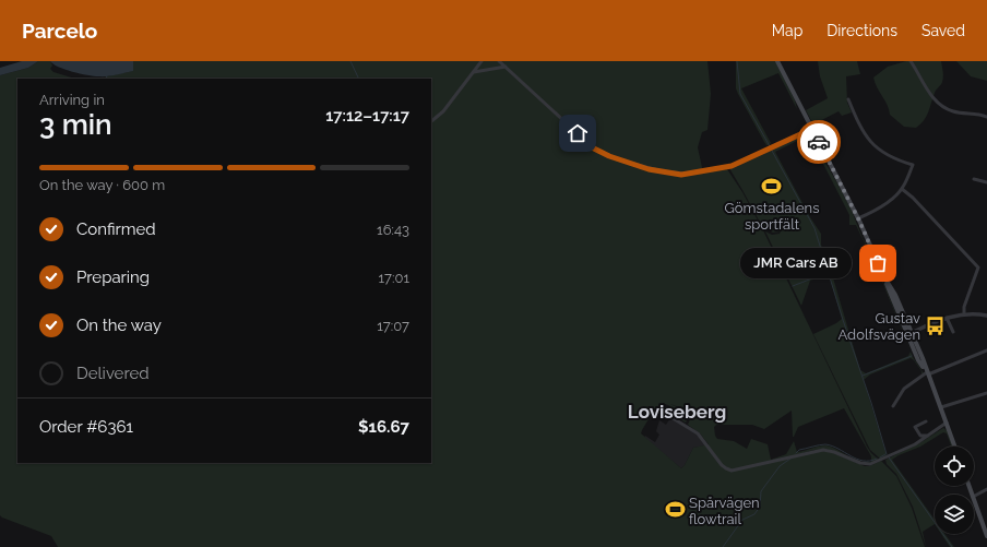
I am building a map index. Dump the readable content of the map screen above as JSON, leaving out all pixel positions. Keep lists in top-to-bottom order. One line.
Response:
{"districts":["Loviseberg"],"places":{"sports":["Gömstadalens sportfält","Spårvägen flowtrail"],"other":["JMR Cars AB"],"bus stop":["Gustav Adolfsvägen"]},"page":{"header":"Parcelo","nav":["Map","Directions","Saved"],"heading":["3 min","Arriving in","17:12–17:17"],"panel":["Order #6361","$16.67"],"bar":"On the way · 600 m","list":[["Confirmed","16:43"],["Preparing","17:01"],["On the way","17:07"],"Delivered"],"bubble":"JMR Cars AB"}}
